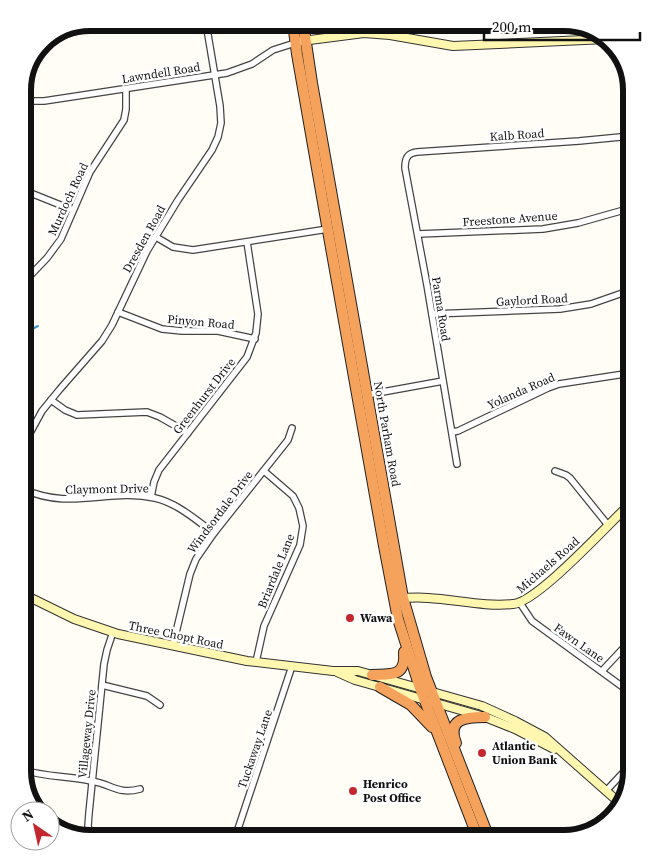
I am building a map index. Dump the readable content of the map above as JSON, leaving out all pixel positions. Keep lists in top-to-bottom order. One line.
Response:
{"streets":{"highway":["North Parham Road"],"main road":["Michaels Road","Three Chopt Road"],"street":["Lawndell Road","Kalb Road","Murdoch Road","Freestone Avenue","Dresden Road","Gaylord Road","Parma Road","Pinyon Road","Yolanda Road","Greenhurst Drive","Claymont Drive","Windsordale Drive","Briardale Lane","Fawn Lane","Villageway Drive","Tuckaway Lane"]},"crossings":[["Lawndell Road","Murdoch Road"],["Lawndell Road","Dresden Road"],["Lawndell Road","North Parham Road"],["Kalb Road","Parma Road"],["Freestone Avenue","Parma Road"],["Dresden Road","Pinyon Road"],["Gaylord Road","Parma Road"],["Parma Road","Yolanda Road"],["Pinyon Road","Greenhurst Drive"],["Greenhurst Drive","Claymont Drive"],["North Parham Road","Michaels Road"],["North Parham Road","Three Chopt Road"],["Claymont Drive","Windsordale Drive"],["Windsordale Drive","Briardale Lane"],["Windsordale Drive","Three Chopt Road"],["Michaels Road","Fawn Lane"],["Briardale Lane","Three Chopt Road"],["Three Chopt Road","Villageway Drive"],["Three Chopt Road","Tuckaway Lane"]],"places":["Wawa","Atlantic Union Bank","Henrico Post Office"],"scale_bar":"200 m","north":"top left"}
